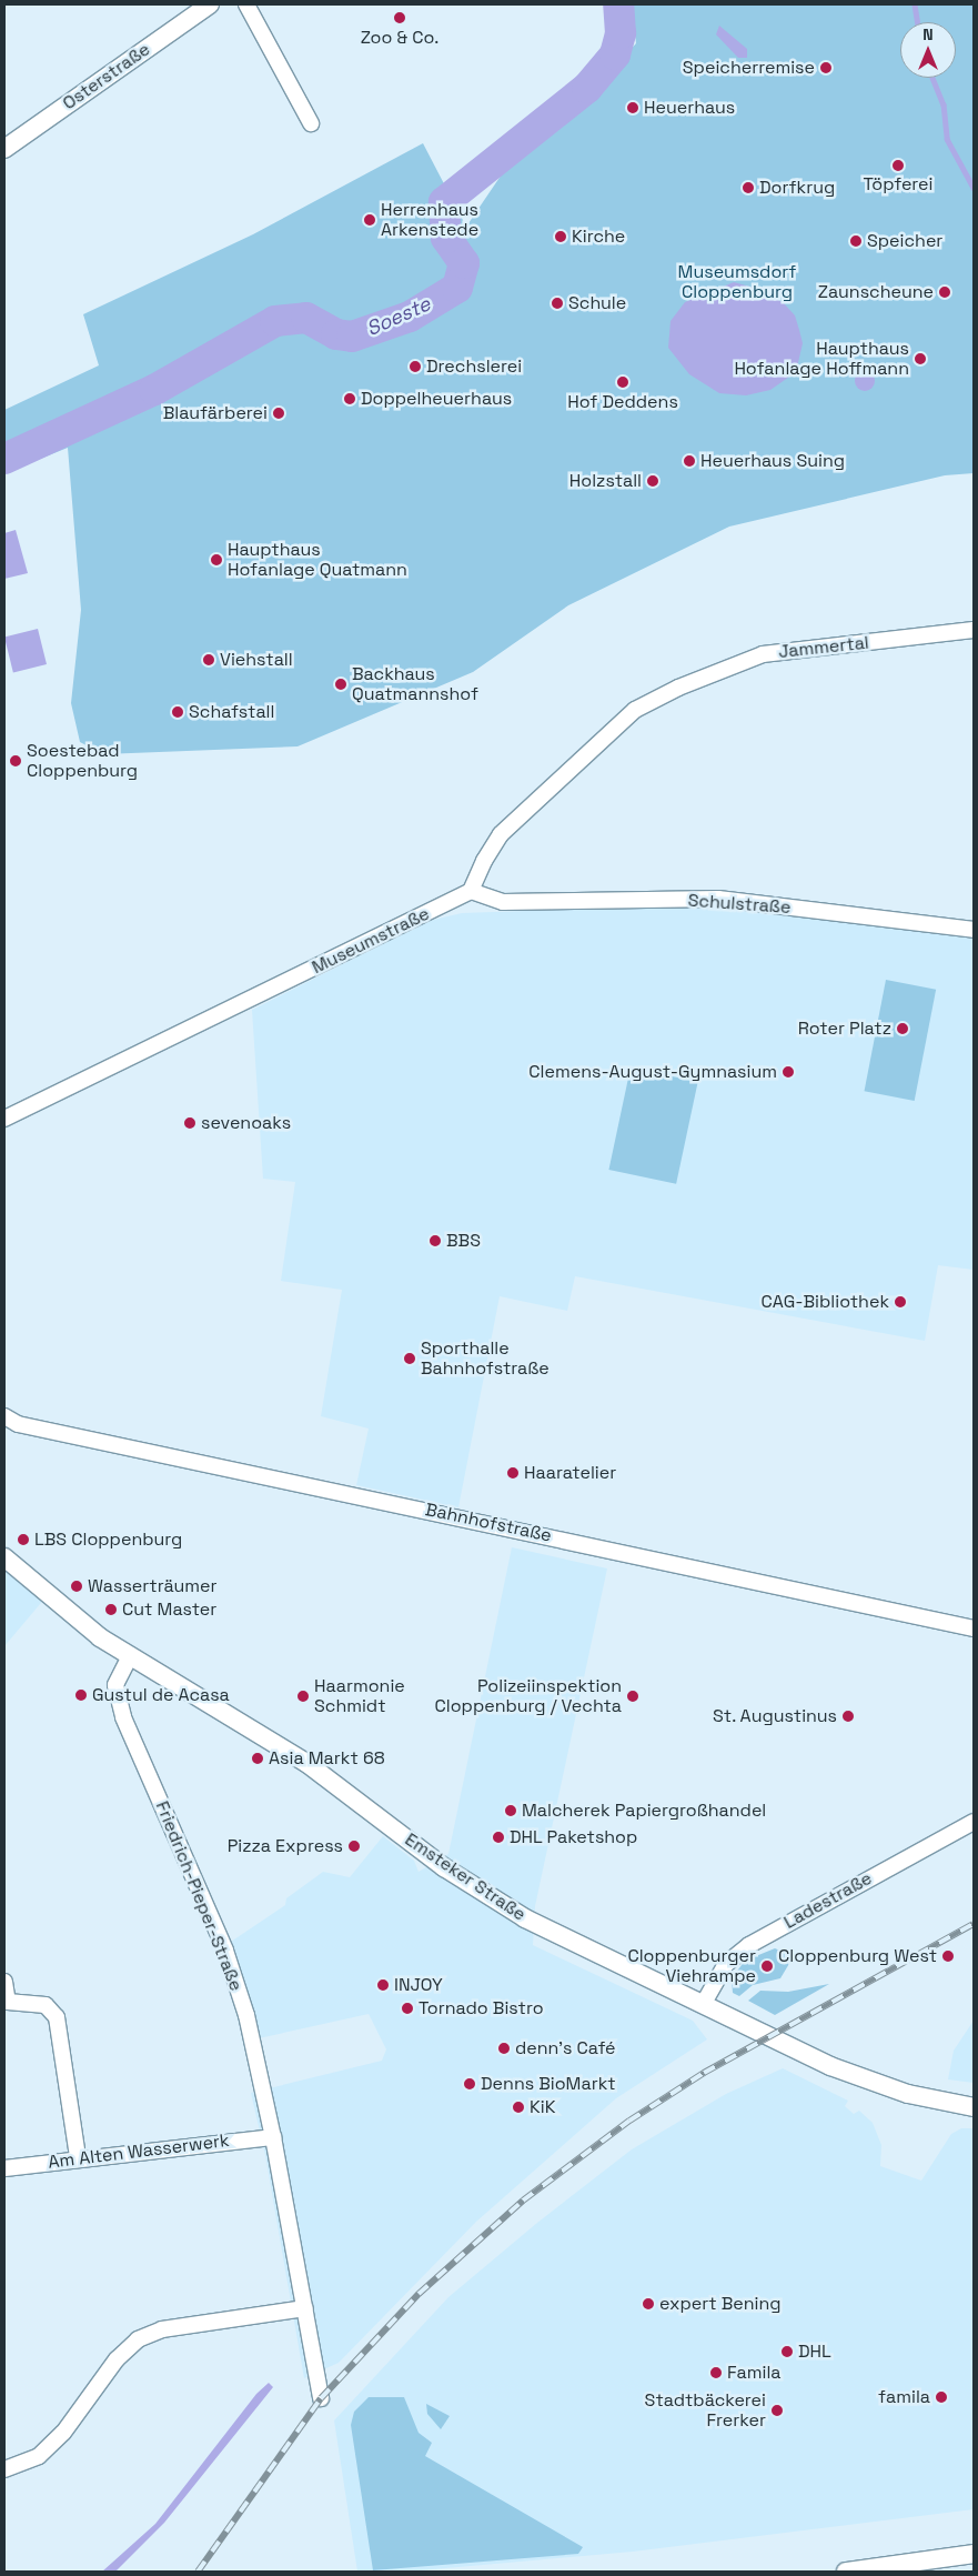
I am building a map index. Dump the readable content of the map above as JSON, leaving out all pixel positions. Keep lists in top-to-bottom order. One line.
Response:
{"streets":{"street":["Osterstraße","Jammertal","Schulstraße","Museumstraße","Bahnhofstraße","Emsteker Straße","Friedrich-Pieper-Straße","Ladestraße","Am Alten Wasserwerk"]},"crossings":[["Jammertal","Schulstraße"],["Jammertal","Museumstraße"],["Schulstraße","Museumstraße"],["Emsteker Straße","Friedrich-Pieper-Straße"],["Emsteker Straße","Ladestraße"],["Friedrich-Pieper-Straße","Am Alten Wasserwerk"]],"water":["Soeste"],"parks":["Museumsdorf Cloppenburg"],"places":["Zoo & Co.","Speicherremise","Heuerhaus","Töpferei","Dorfkrug","Herrenhaus Arkenstede","Kirche","Speicher","Zaunscheune","Schule","Haupthaus Hofanlage Hoffmann","Drechslerei","Hof Deddens","Doppelheuerhaus","Blaufärberei","Heuerhaus Suing","Holzstall","Haupthaus Hofanlage Quatmann","Viehstall","Backhaus Quatmannshof","Schafstall","Soestebad Cloppenburg","Roter Platz","Clemens-August-Gymnasium","sevenoaks","BBS","CAG-Bibliothek","Sporthalle Bahnhofstraße","Haaratelier","LBS Cloppenburg","Wasserträumer","Cut Master","Gustul de Acasa","Haarmonie Schmidt","Polizeiinspektion Cloppenburg / Vechta","St. Augustinus","Asia Markt 68","Malcherek Papiergroßhandel","DHL Paketshop","Pizza Express","Cloppenburg West","Cloppenburger Viehrampe","INJOY","Tornado Bistro","denn's Café","Denns BioMarkt","KiK","expert Bening","DHL","Famila","famila","Stadtbäckerei Frerker"],"north":"top"}
